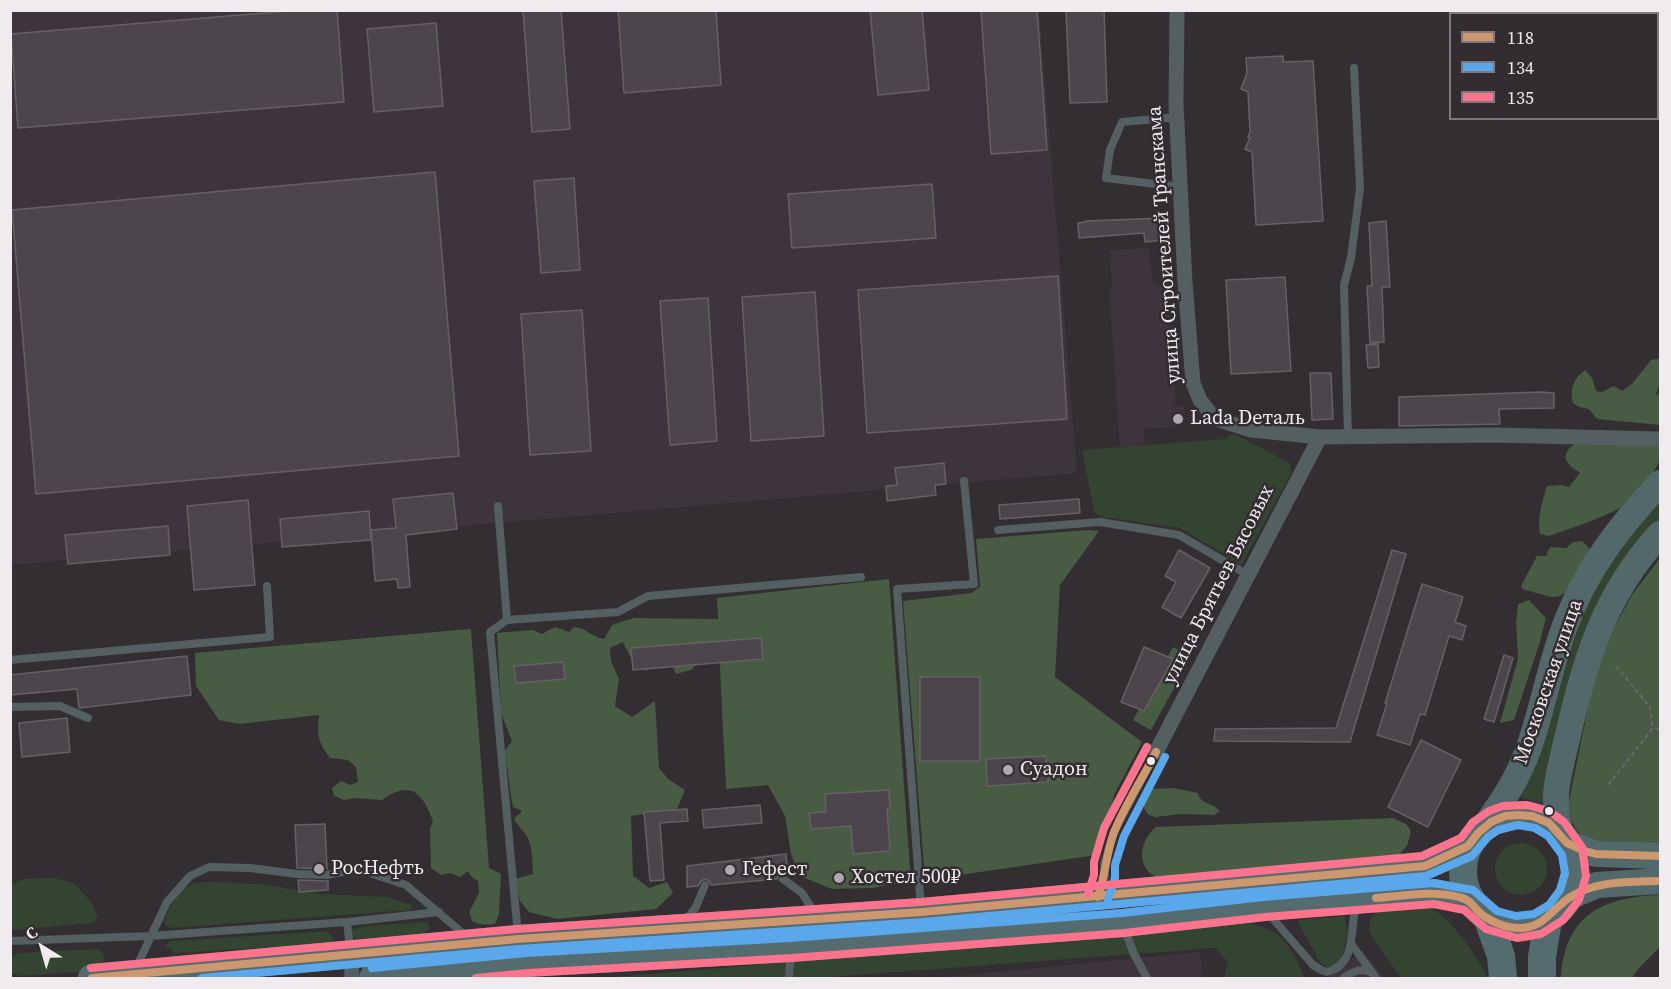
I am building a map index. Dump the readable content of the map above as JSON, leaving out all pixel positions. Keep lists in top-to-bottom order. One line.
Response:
{"streets":{"main road":["Московская улица"],"street":["улица Строителей Транскама","улица Брятьев Бясовых"]},"crossings":[["улица Строителей Транскама","улица Брятьев Бясовых"]],"places":["Lada Dеталь","Суадон","РосНефть","Гефест","Хостел 500₽"],"lines":["transit line 135","transit line 118","transit line 134"],"legend":["118","134","135"],"north":"top left"}
